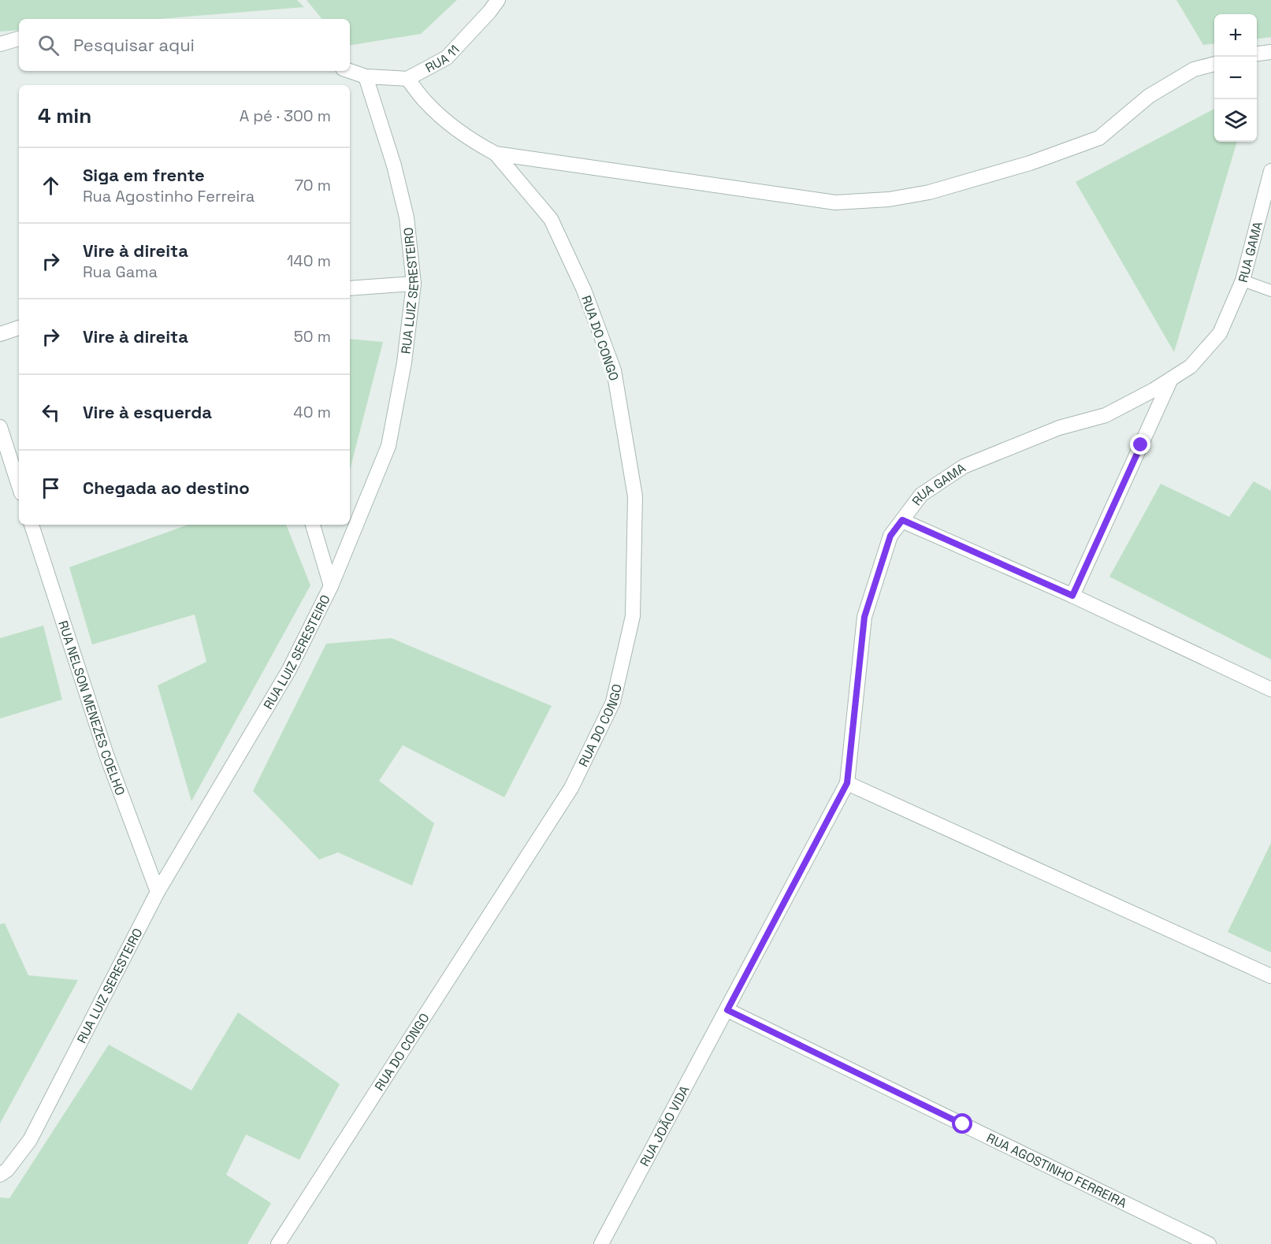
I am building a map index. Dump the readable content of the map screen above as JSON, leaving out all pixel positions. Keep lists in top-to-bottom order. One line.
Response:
{"streets":{"street":["RUA 11","RUA GAMA","RUA LUIZ SERESTEIRO","RUA DO CONGO","RUA NELSON MENEZES COELHO","RUA JOÃO VIDA","RUA AGOSTINHO FERREIRA"]},"crossings":[["RUA GAMA","RUA JOÃO VIDA"],["RUA GAMA","RUA AGOSTINHO FERREIRA"],["RUA LUIZ SERESTEIRO","RUA NELSON MENEZES COELHO"],["RUA JOÃO VIDA","RUA AGOSTINHO FERREIRA"]],"page":{"map_buttons":["+","−"],"search":"Pesquisar aqui","heading":["4 min","A pé · 300 m"],"list":[["Siga em frente","Rua Agostinho Ferreira","70 m"],["Vire à direita","Rua Gama","140 m"],["Vire à direita","50 m"],["Vire à esquerda","40 m"],"Chegada ao destino"]}}
